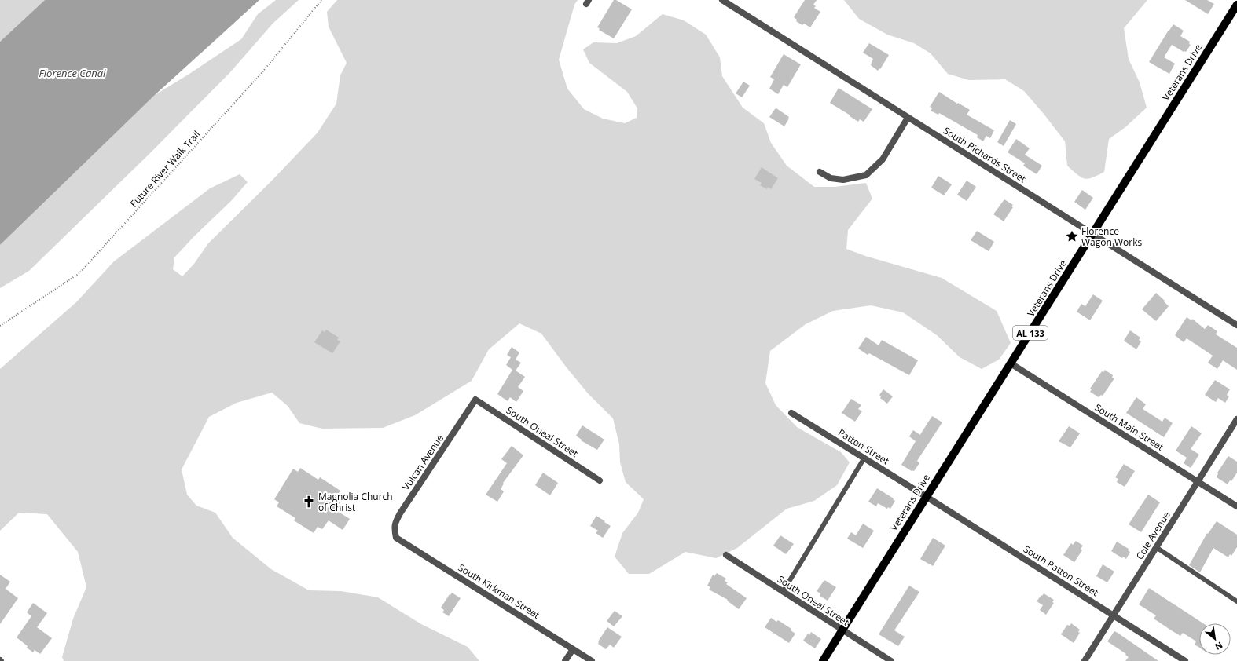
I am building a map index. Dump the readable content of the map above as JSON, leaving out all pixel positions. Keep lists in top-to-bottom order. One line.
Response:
{"streets":{"main road":["Veterans Drive","AL 133"],"street":["South Richards Street","South Main Street","South Oneal Street","Patton Street","Vulcan Avenue","Cole Avenue","South Patton Street","South Kirkman Street"],"path":["Future River Walk Trail"]},"crossings":[["Veterans Drive","South Richards Street"],["Veterans Drive","South Main Street"],["Veterans Drive","South Oneal Street"],["Veterans Drive","Patton Street"],["Veterans Drive","South Patton Street"],["South Main Street","Cole Avenue"],["South Oneal Street","Vulcan Avenue"],["Patton Street","South Patton Street"],["Vulcan Avenue","South Kirkman Street"],["Cole Avenue","South Patton Street"]],"water":["Florence Canal"],"places":{"place":["Florence Wagon Works"],"church":["Magnolia Church of Christ"]},"north":"bottom right"}
